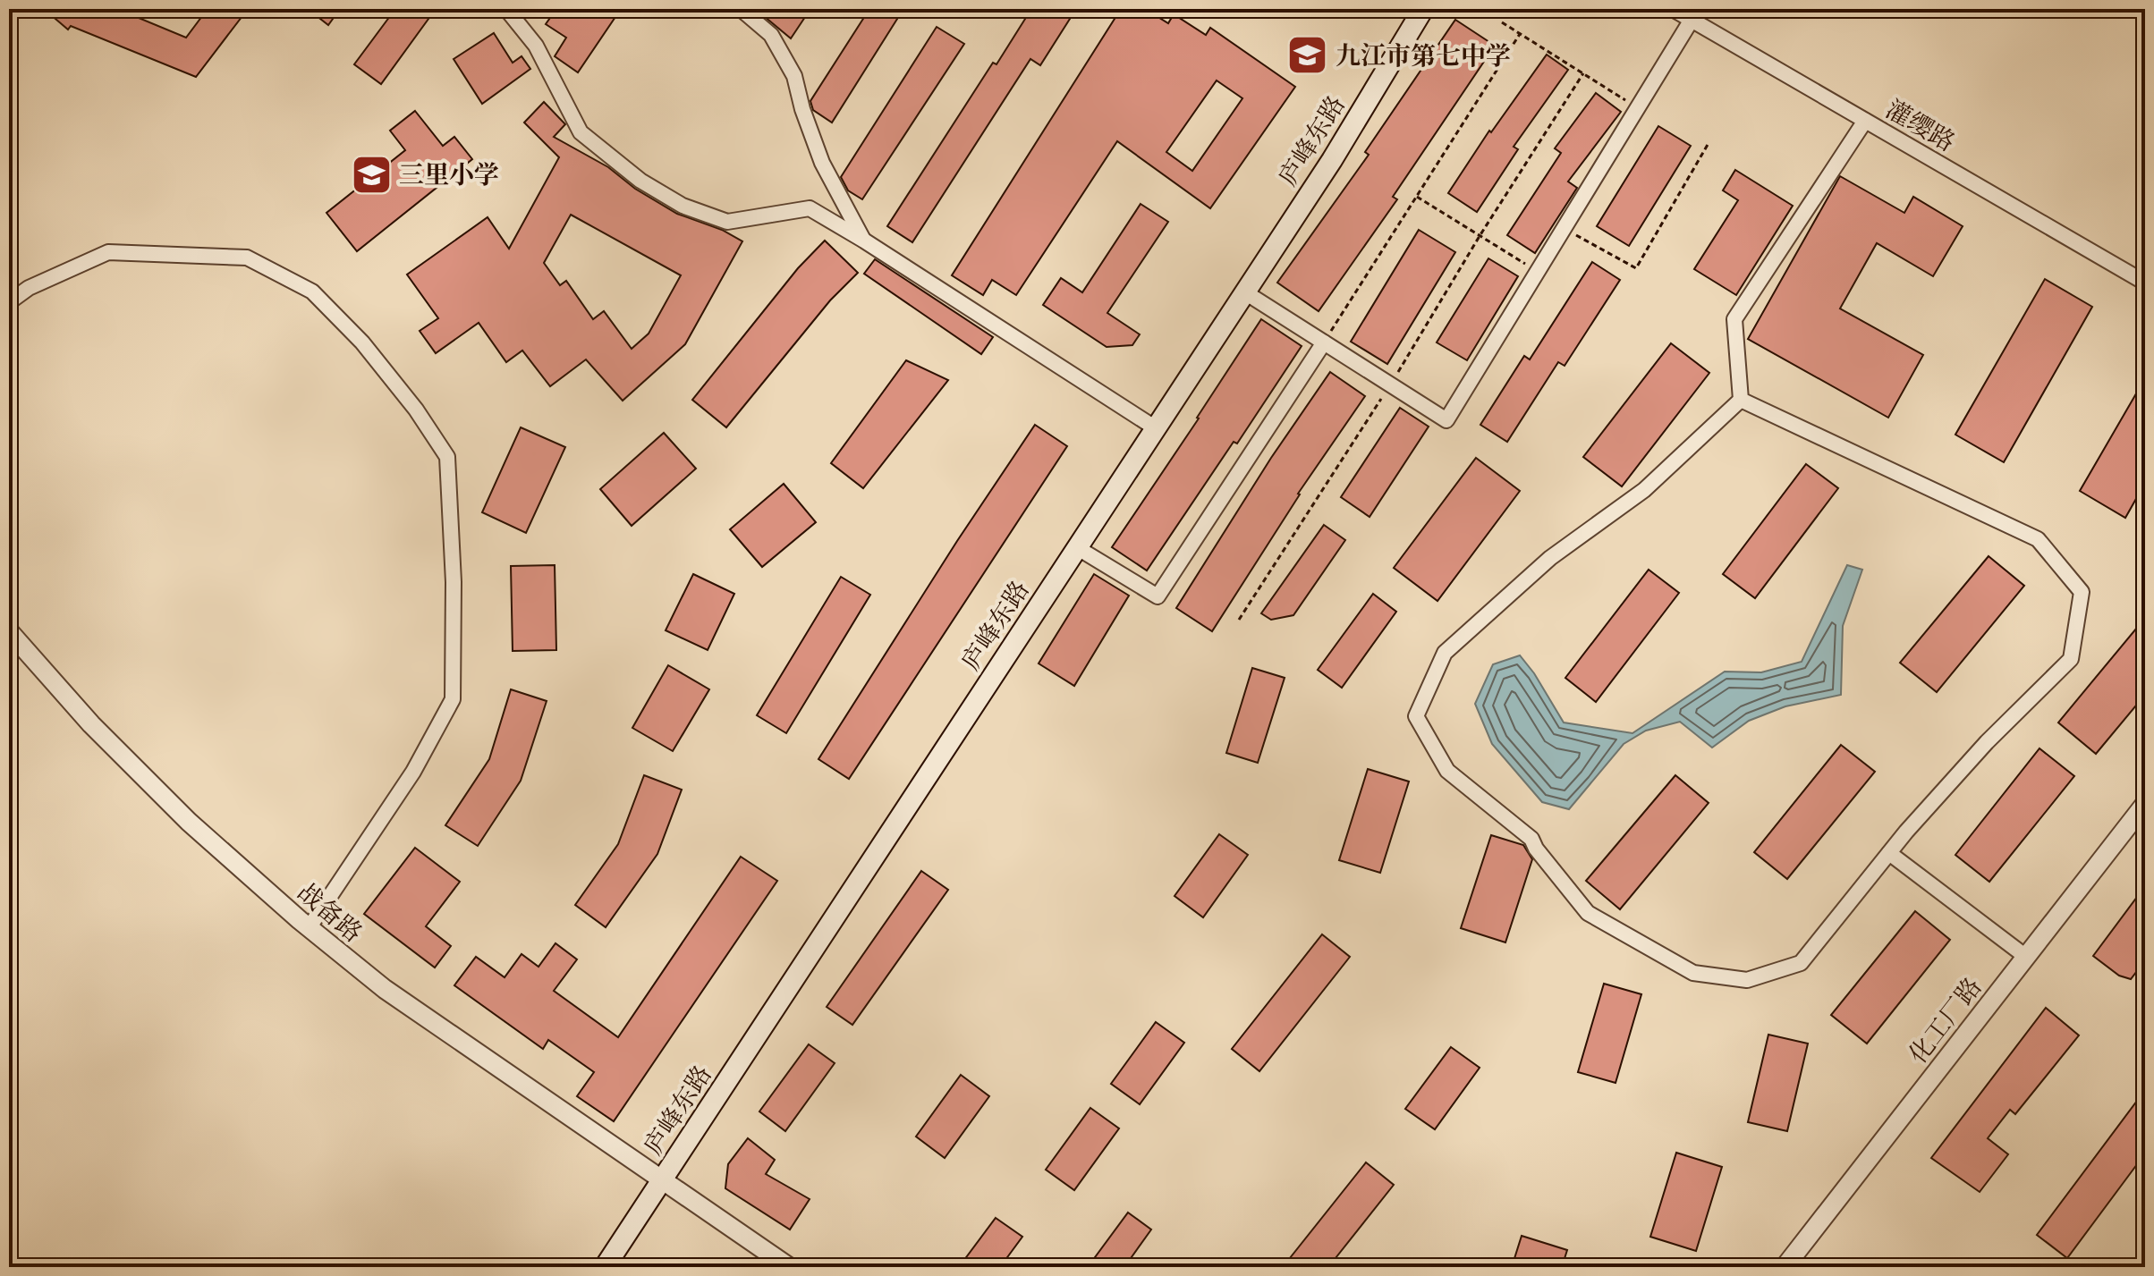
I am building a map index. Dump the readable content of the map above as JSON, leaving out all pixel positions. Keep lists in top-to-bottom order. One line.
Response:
{"streets":{"main road":["庐峰东路"],"street":["灌缨路","战备路","化工厂路"]},"crossings":[["庐峰东路","战备路"]],"places":{"school or university":["九江市第七中学","三里小学"]}}
